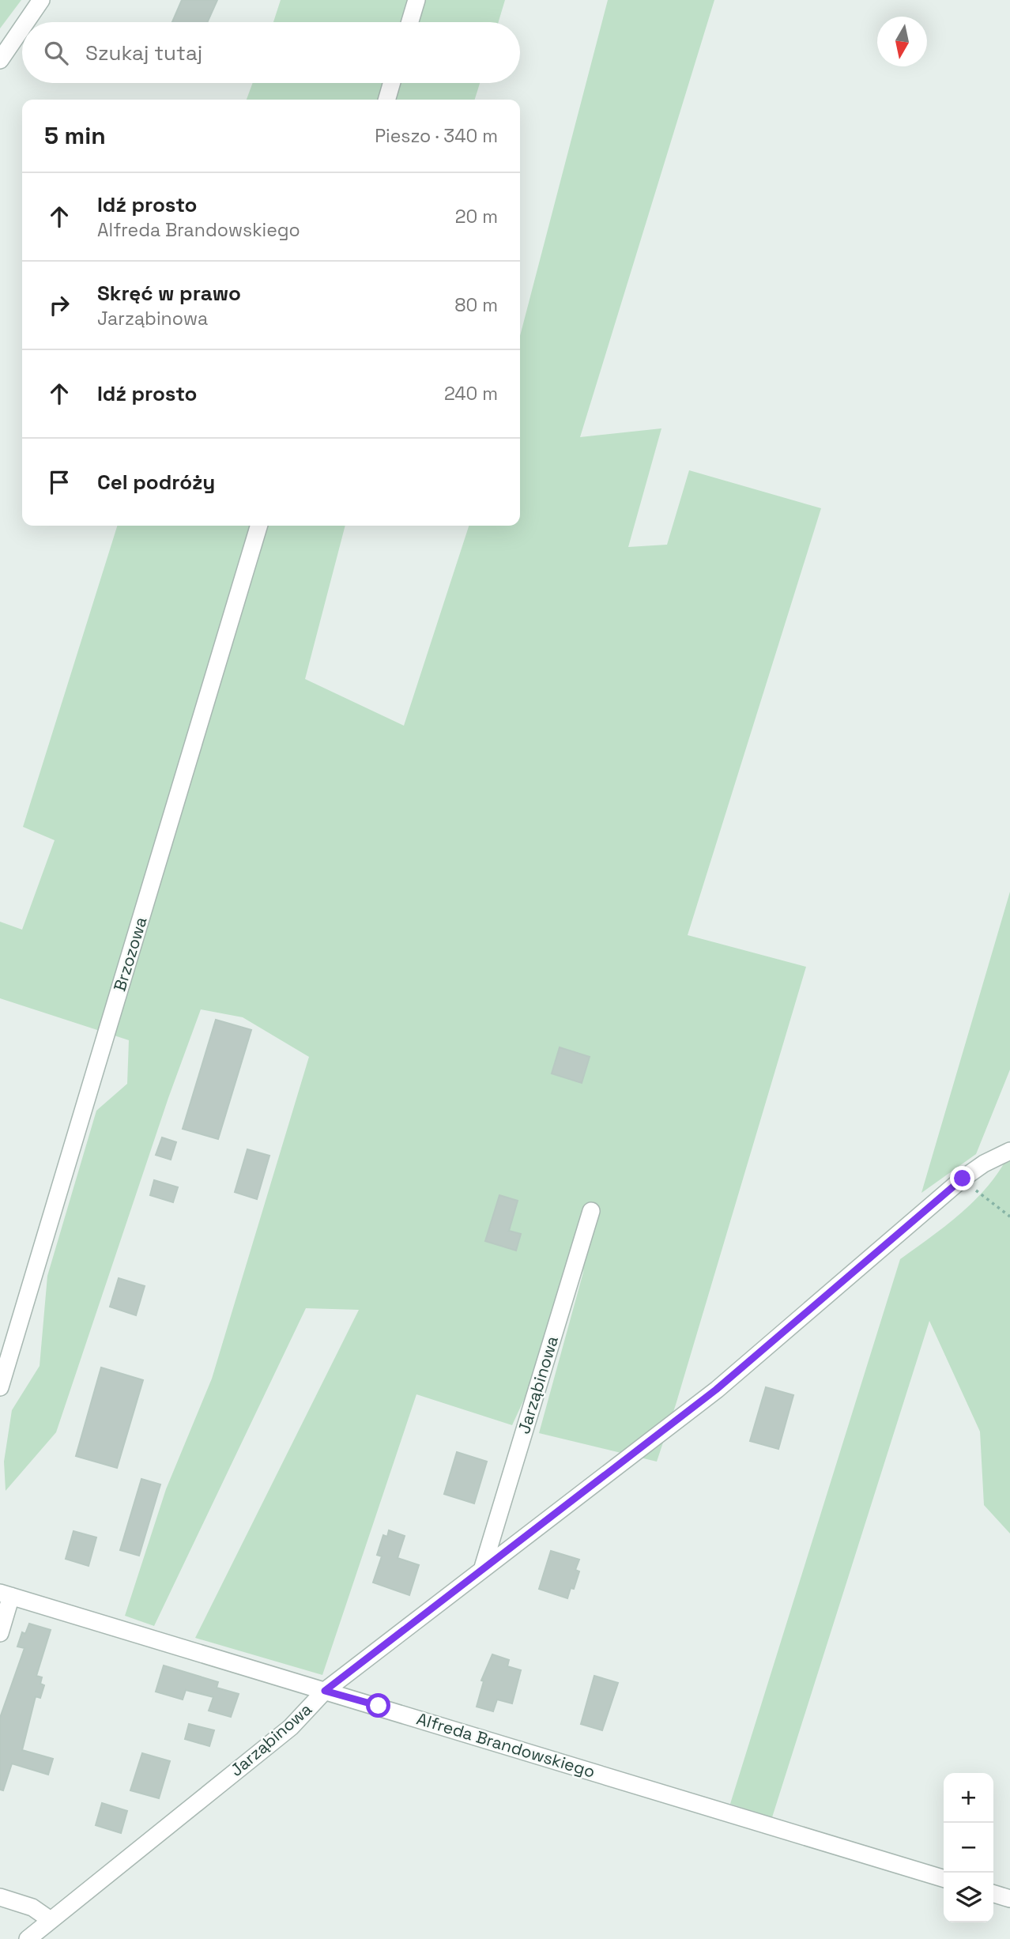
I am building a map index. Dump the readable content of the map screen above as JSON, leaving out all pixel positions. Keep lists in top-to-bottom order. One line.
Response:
{"streets":{"street":["Brzozowa","Jarząbinowa","Alfreda Brandowskiego"]},"crossings":[["Jarząbinowa","Alfreda Brandowskiego"]],"north":"bottom","page":{"search":"Szukaj tutaj","heading":["5 min","Pieszo · 340 m"],"list":[["Idź prosto","Alfreda Brandowskiego","20 m"],["Skręć w prawo","Jarząbinowa","80 m"],["Idź prosto","240 m"],"Cel podróży"],"map_buttons":["+","−"]}}
